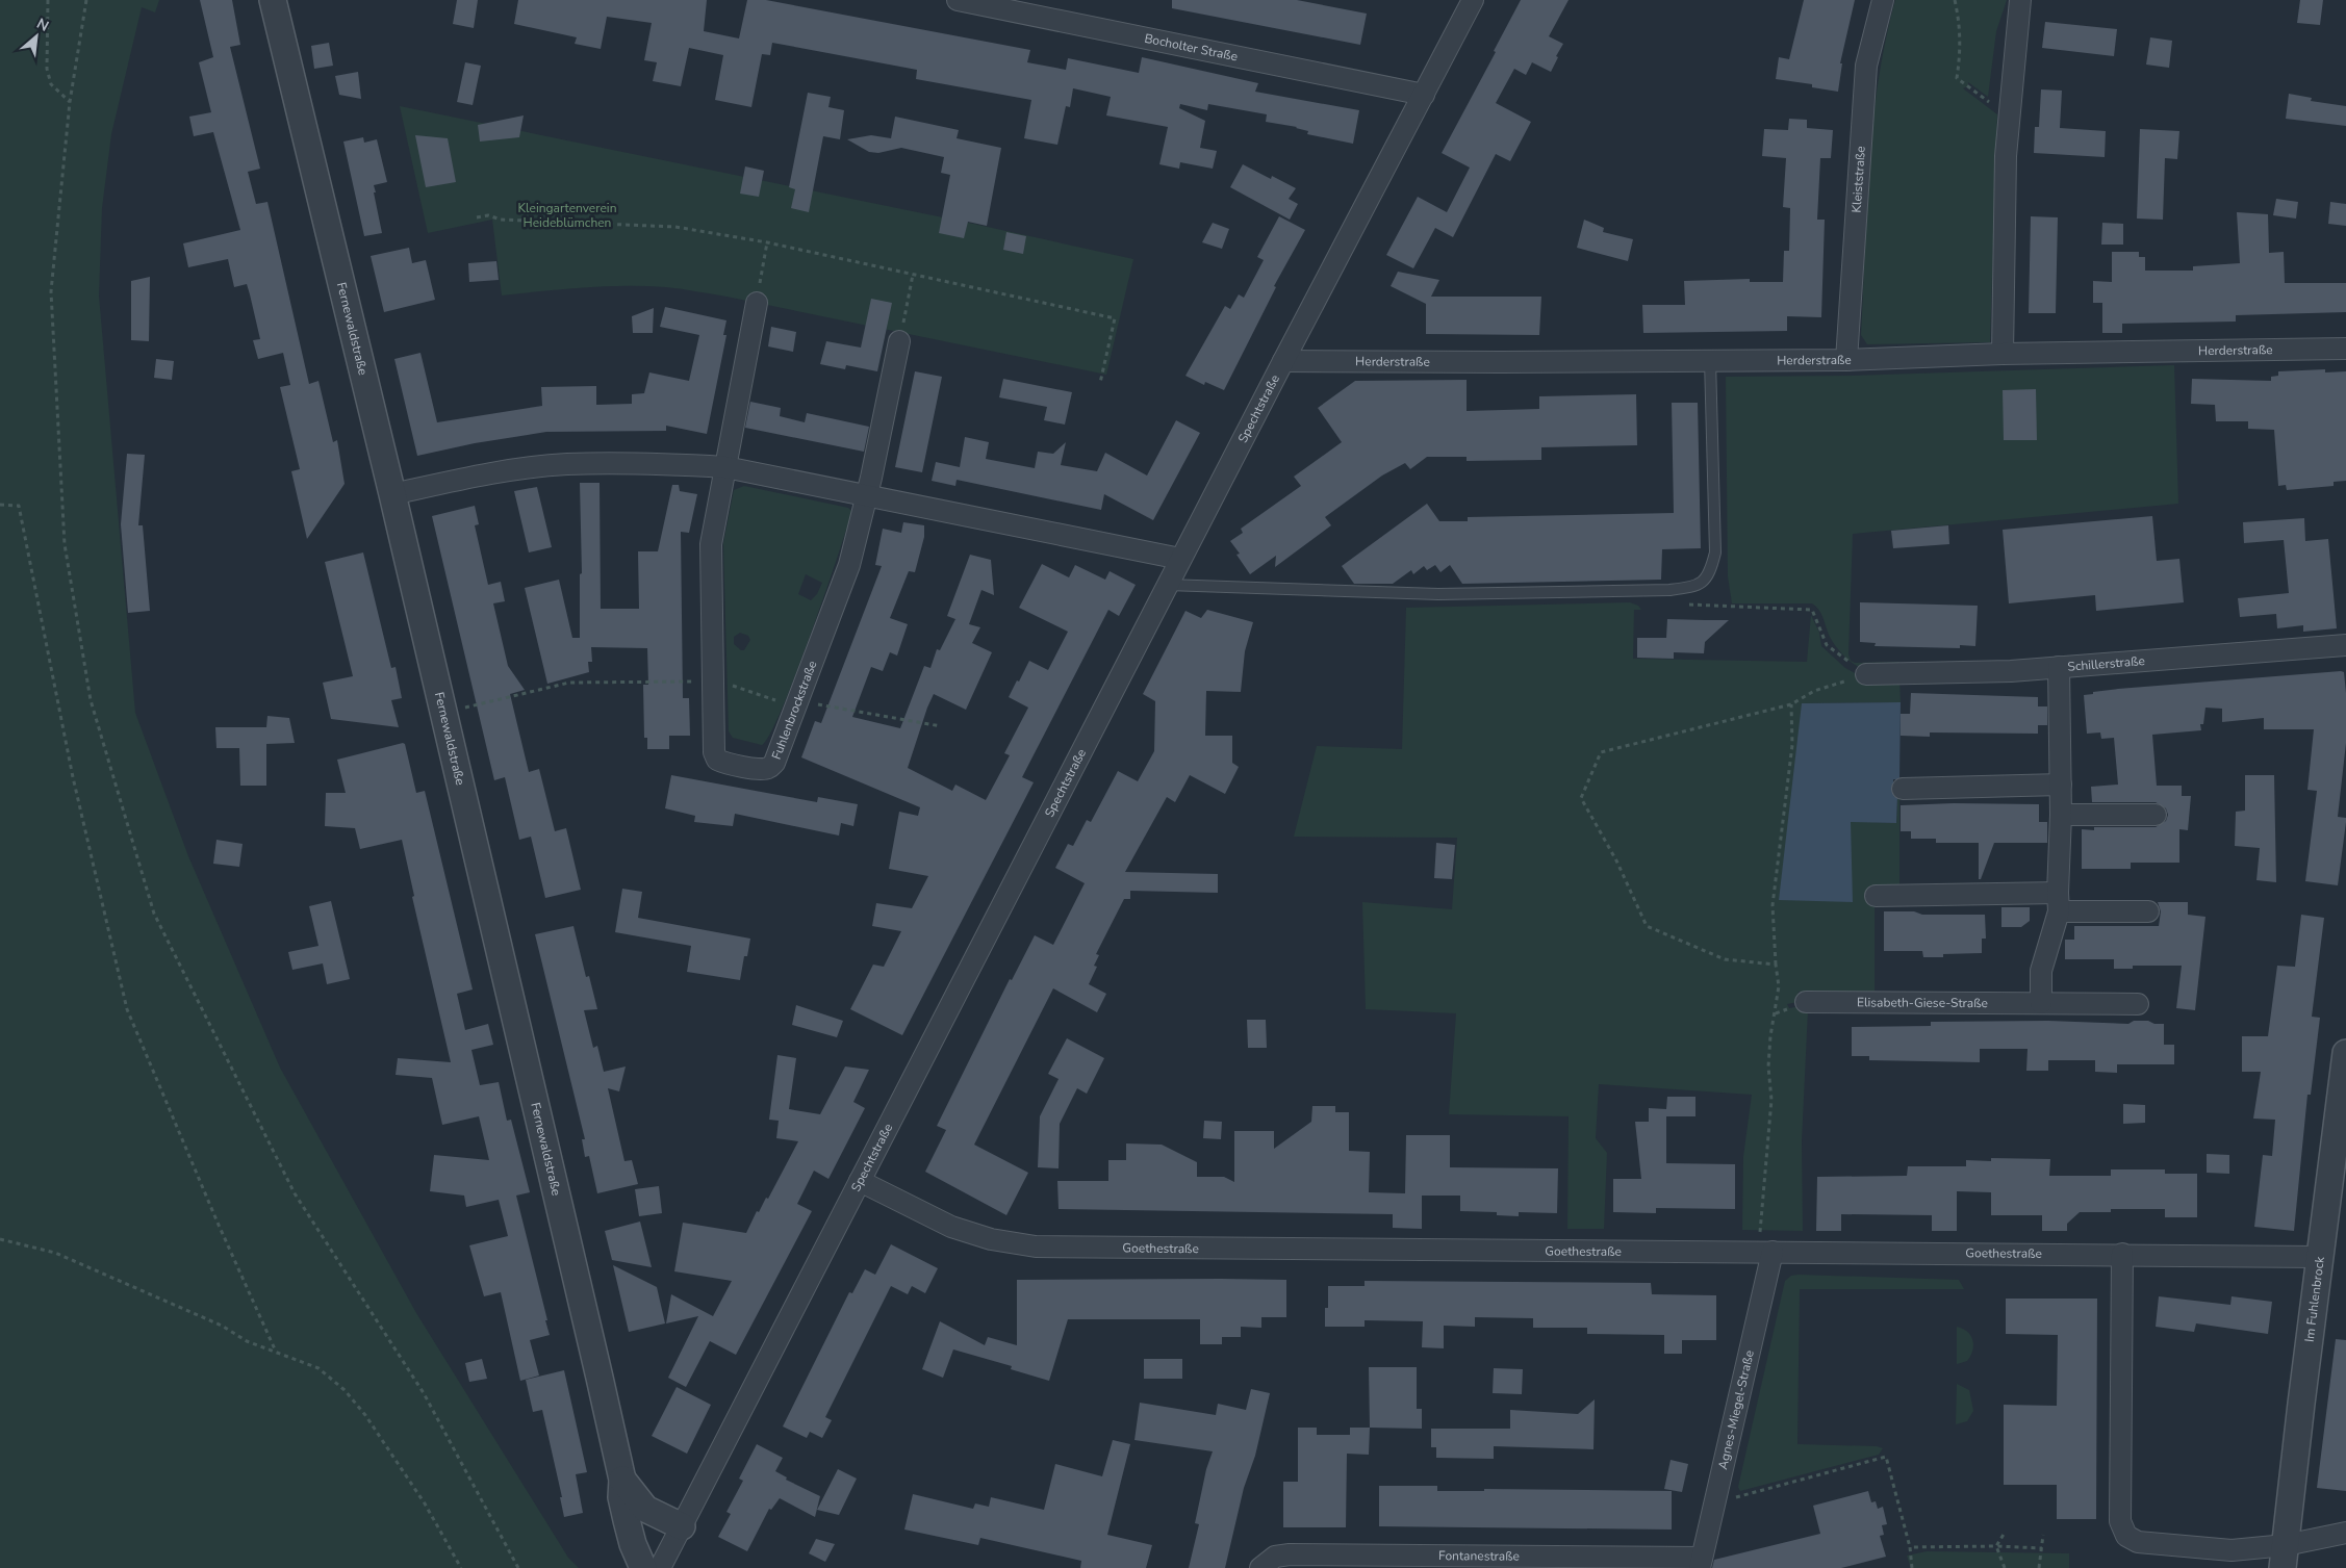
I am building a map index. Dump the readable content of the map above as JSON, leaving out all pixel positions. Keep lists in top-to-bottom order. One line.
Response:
{"streets":{"street":["Bocholter Straße","Kleiststraße","Fernewaldstraße","Herderstraße","Spechtstraße","Schillerstraße","Fuhlenbrockstraße","Elisabeth-Giese-Straße","Goethestraße","Im Fuhlenbrock","Agnes-Miegel-Straße","Fontanestraße"]},"crossings":[["Bocholter Straße","Spechtstraße"],["Kleiststraße","Herderstraße"],["Fernewaldstraße","Spechtstraße"],["Herderstraße","Spechtstraße"],["Spechtstraße","Goethestraße"],["Goethestraße","Im Fuhlenbrock"],["Goethestraße","Agnes-Miegel-Straße"],["Agnes-Miegel-Straße","Fontanestraße"]],"parks":["Kleingartenverein Heideblümchen"],"north":"top right"}
